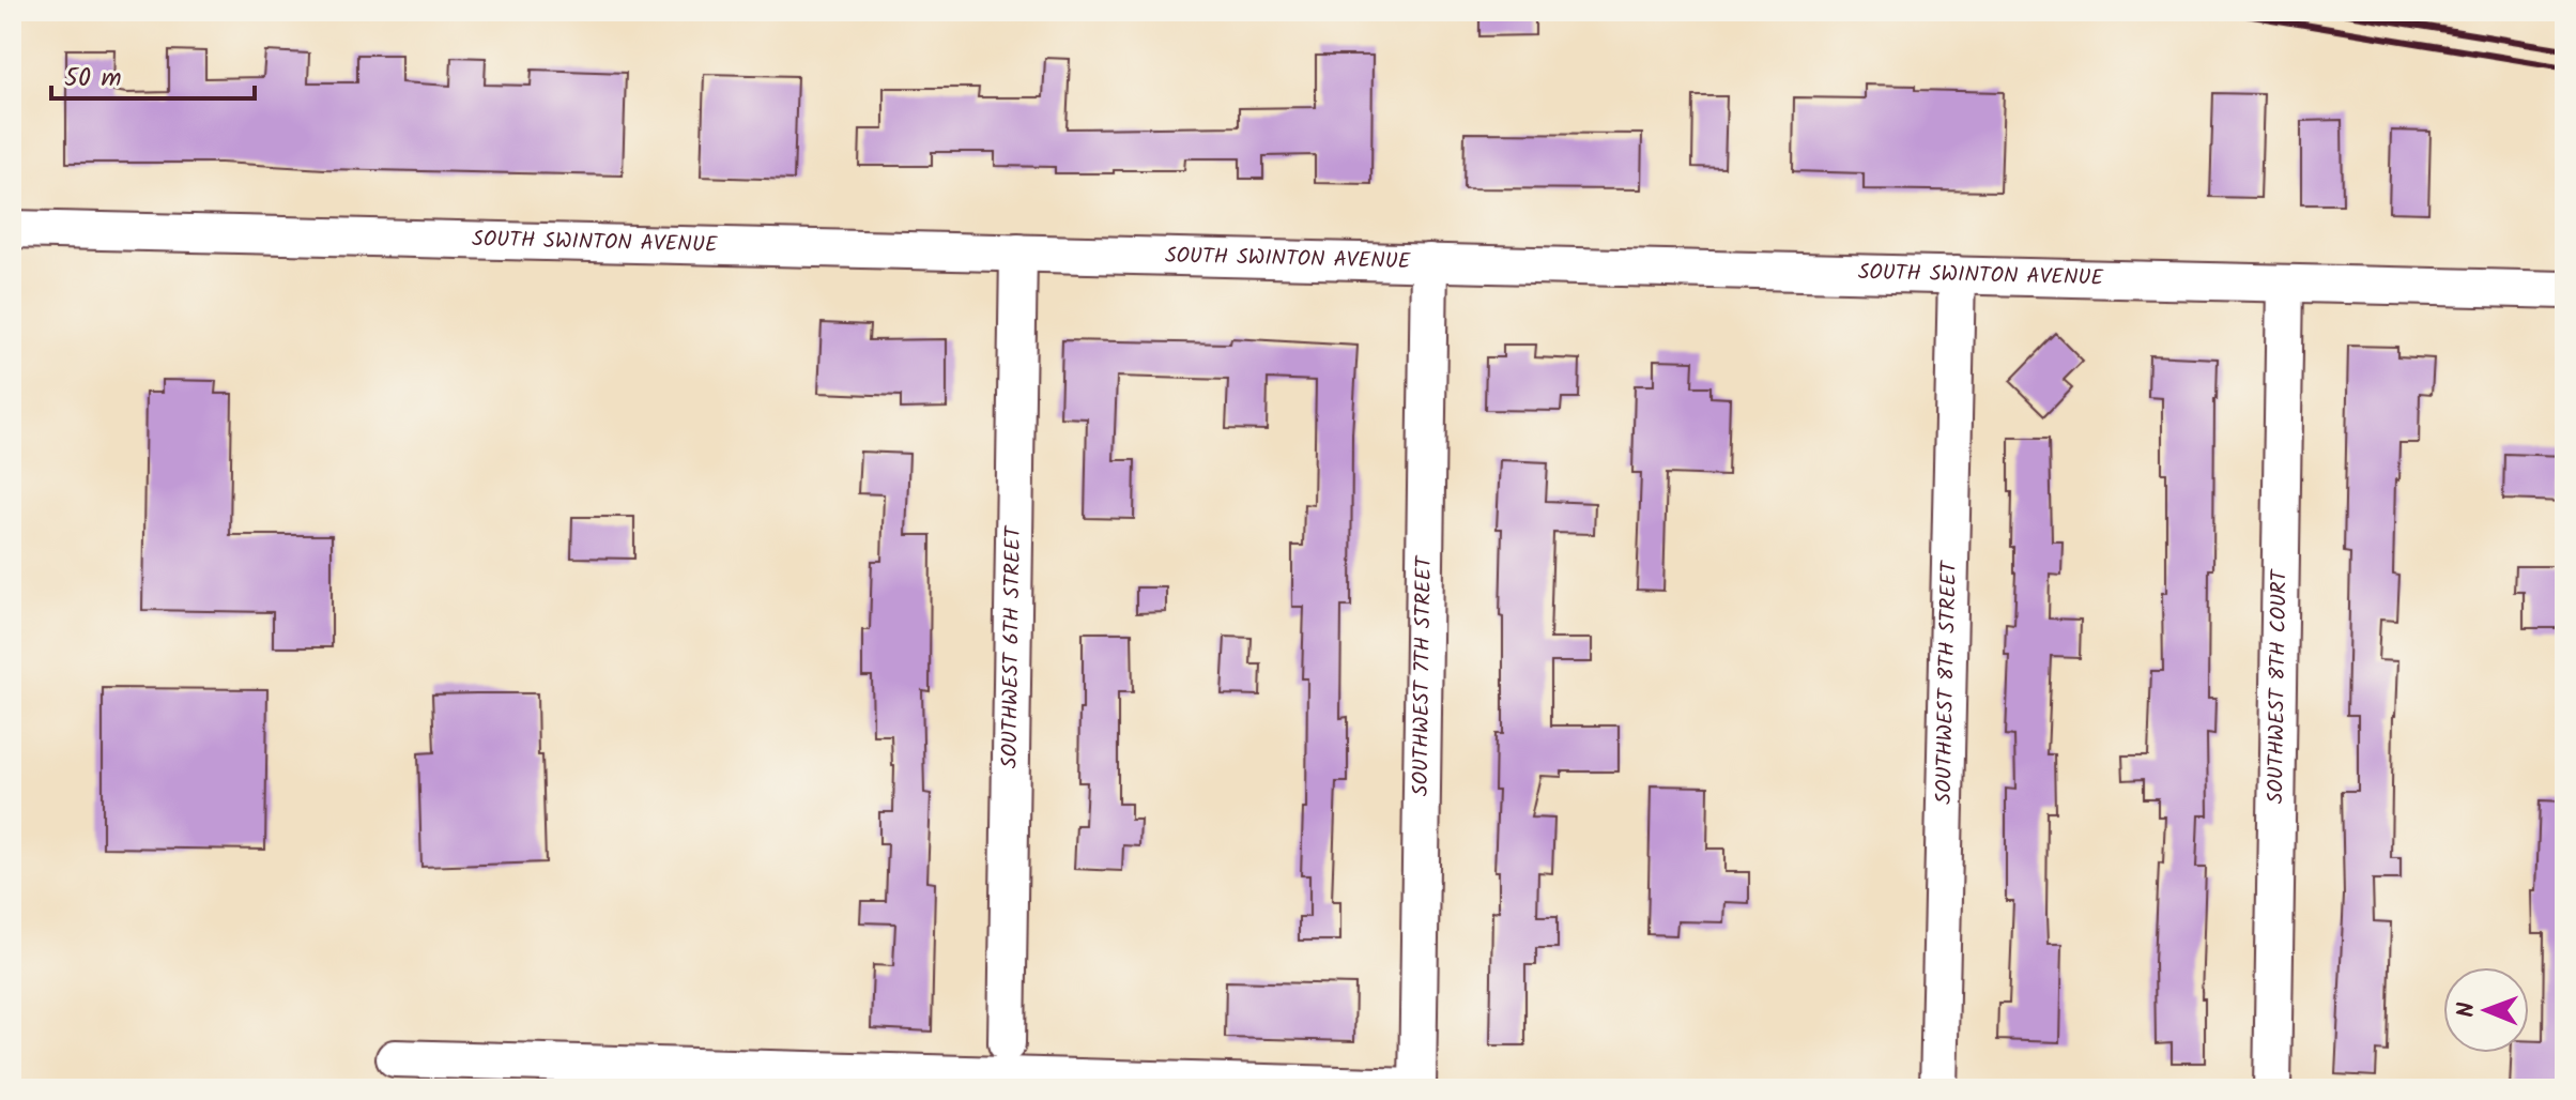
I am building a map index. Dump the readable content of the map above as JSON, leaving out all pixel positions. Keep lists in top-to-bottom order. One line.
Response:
{"streets":{"street":["SOUTH SWINTON AVENUE","SOUTHWEST 6TH STREET","SOUTHWEST 7TH STREET","SOUTHWEST 8TH STREET","SOUTHWEST 8TH COURT"]},"crossings":[["SOUTH SWINTON AVENUE","SOUTHWEST 6TH STREET"],["SOUTH SWINTON AVENUE","SOUTHWEST 7TH STREET"],["SOUTH SWINTON AVENUE","SOUTHWEST 8TH STREET"],["SOUTH SWINTON AVENUE","SOUTHWEST 8TH COURT"]],"scale_bar":"50 m","north":"left"}
